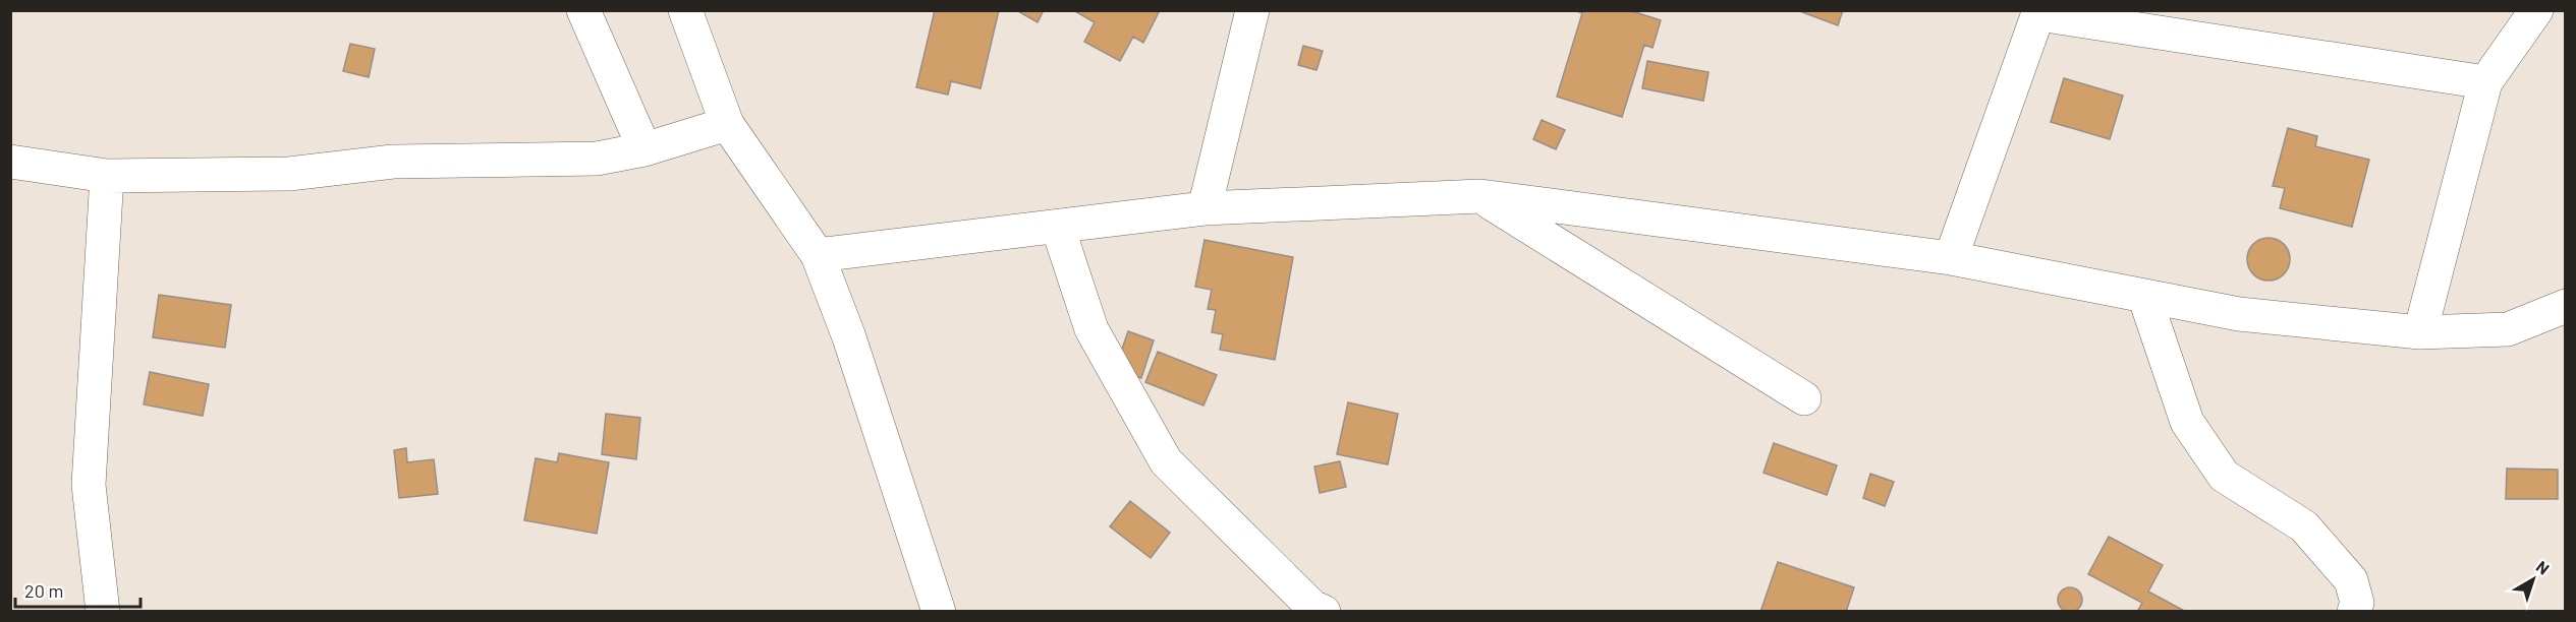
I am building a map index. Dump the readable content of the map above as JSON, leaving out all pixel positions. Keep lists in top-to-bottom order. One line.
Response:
{"scale_bar":"20 m","north":"top right"}
